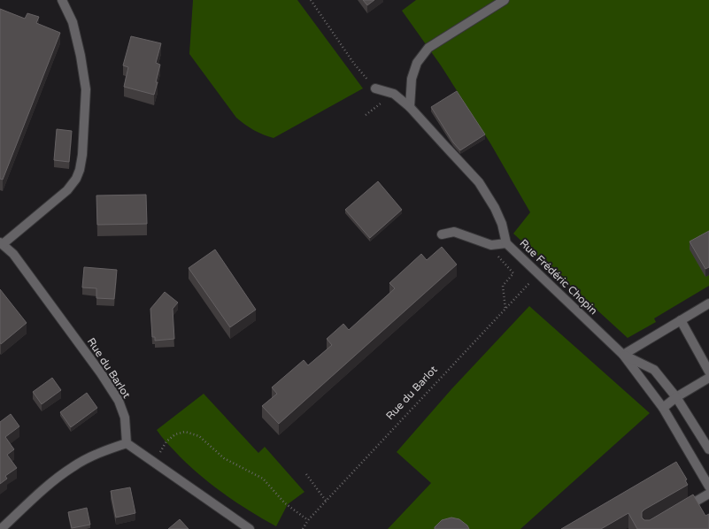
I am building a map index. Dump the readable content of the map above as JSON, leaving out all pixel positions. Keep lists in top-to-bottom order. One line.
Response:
{"streets":{"street":["Rue Frédéric Chopin","Rue du Barlot"]},"crossings":[["Rue Frédéric Chopin","Rue du Barlot"]]}
